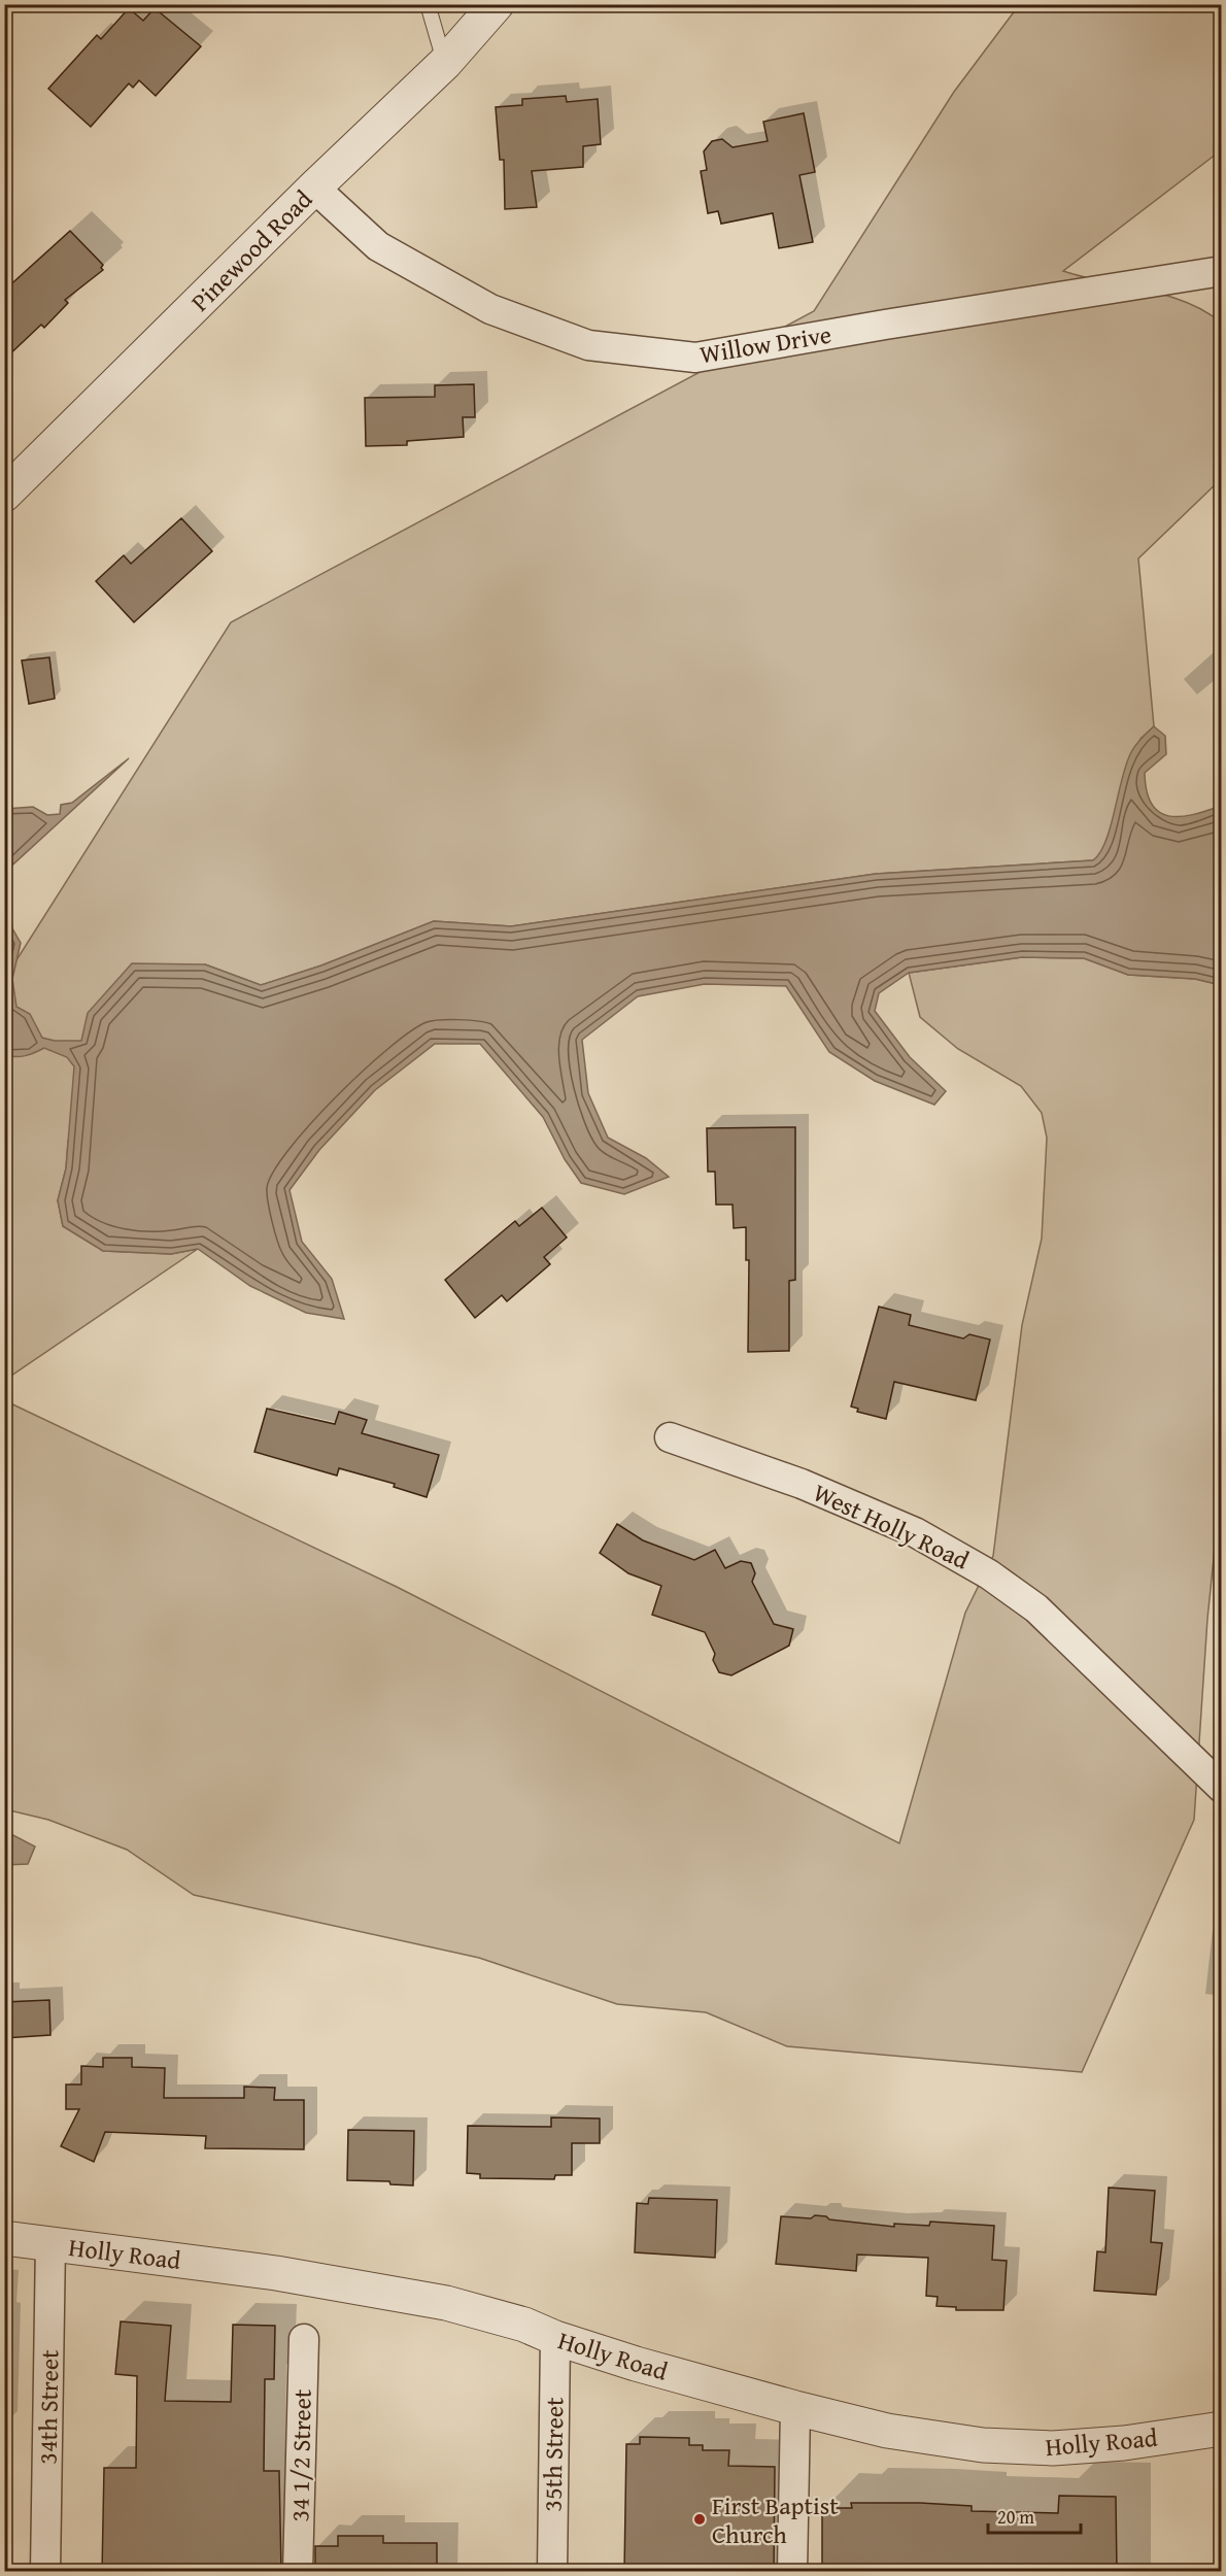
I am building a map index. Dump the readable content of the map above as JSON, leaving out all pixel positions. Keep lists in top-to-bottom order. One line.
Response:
{"streets":{"street":["Pinewood Road","Willow Drive","West Holly Road","Holly Road","34th Street","35th Street","34 1/2 Street"]},"crossings":[["Pinewood Road","Willow Drive"],["Holly Road","34th Street"],["Holly Road","35th Street"]],"places":["First Baptist Church"],"scale_bar":"20 m"}
